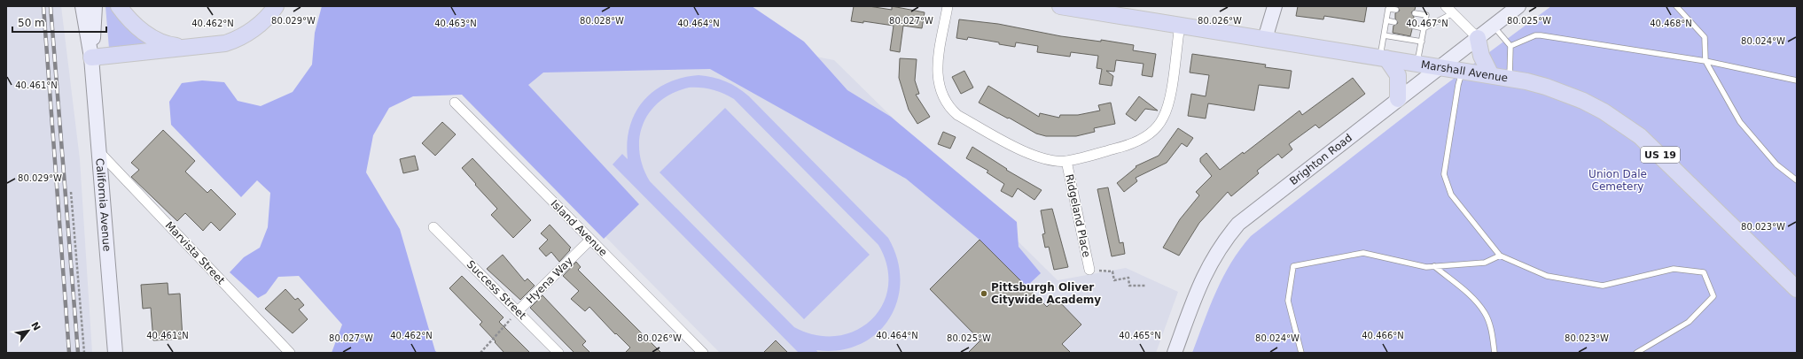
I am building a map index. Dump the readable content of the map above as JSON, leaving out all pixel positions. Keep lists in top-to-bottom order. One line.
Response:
{"streets":{"main road":["Marshall Avenue","US 19"],"street":["Brighton Road","California Avenue","Ridgeland Place","Island Avenue","Marvista Street","Hyena Way","Success Street"]},"crossings":[["Marshall Avenue","Brighton Road"],["California Avenue","Marvista Street"],["Island Avenue","Hyena Way"],["Hyena Way","Success Street"]],"parks":["Union Dale Cemetery"],"places":["Pittsburgh Oliver Citywide Academy"],"scale_bar":"50 m","north":"top right","coordinates":["80.029°W","80.028°W","80.027°W","80.026°W","80.025°W","40.462°N","40.463°N","40.464°N","40.467°N","40.468°N","80.024°W","40.461°N","80.023°W","40.465°N","40.466°N"]}
